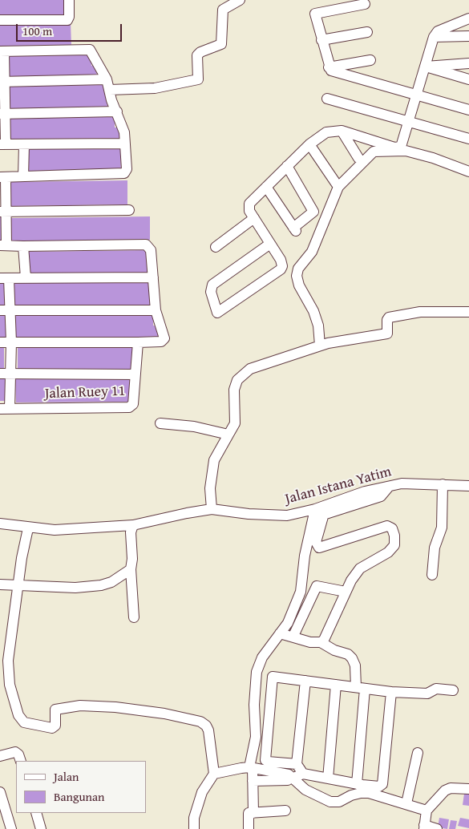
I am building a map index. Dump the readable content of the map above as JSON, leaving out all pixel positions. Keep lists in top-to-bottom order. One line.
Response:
{"streets":{"street":["Jalan Ruey 11","Jalan Istana Yatim"]},"legend":["Jalan","Bangunan"],"scale_bar":"100 m"}
